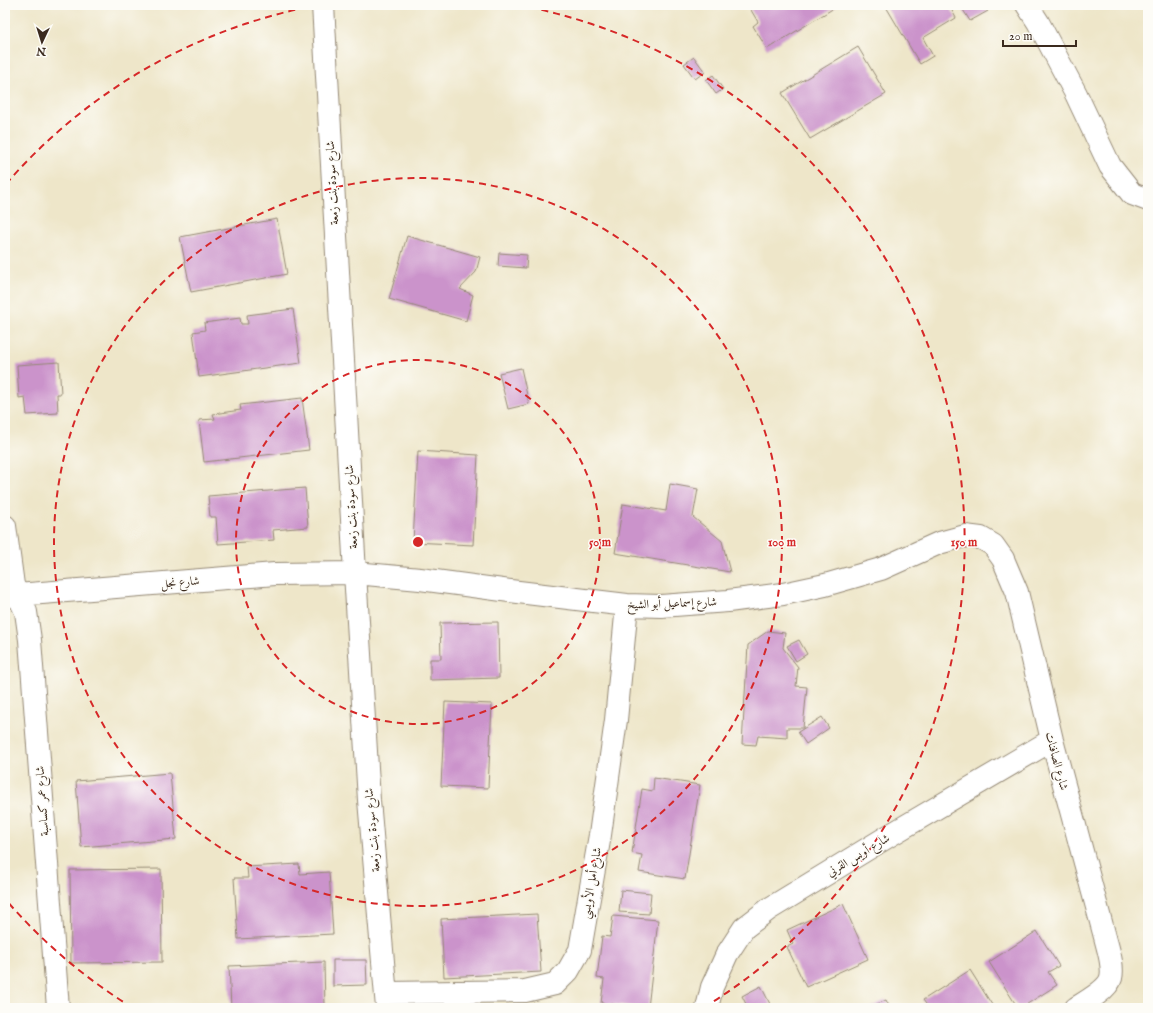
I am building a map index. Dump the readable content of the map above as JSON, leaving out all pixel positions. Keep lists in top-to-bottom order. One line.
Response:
{"streets":{"street":["شارع سودة بنت زمعة","شارع نجل","شارع إسماعيل أبو الشيخ","شارع الصافنات","شارع عمر كساسبة","شارع أويس القرني","شارع أمل الأويسي"]},"crossings":[["شارع سودة بنت زمعة","شارع نجل"],["شارع سودة بنت زمعة","شارع إسماعيل أبو الشيخ"],["شارع سودة بنت زمعة","شارع أمل الأويسي"],["شارع نجل","شارع إسماعيل أبو الشيخ"],["شارع نجل","شارع عمر كساسبة"],["شارع إسماعيل أبو الشيخ","شارع الصافنات"],["شارع إسماعيل أبو الشيخ","شارع أمل الأويسي"],["شارع الصافنات","شارع أويس القرني"]],"scale_bar":"20 m","north":"bottom","rings":["50 m","100 m","150 m"]}
